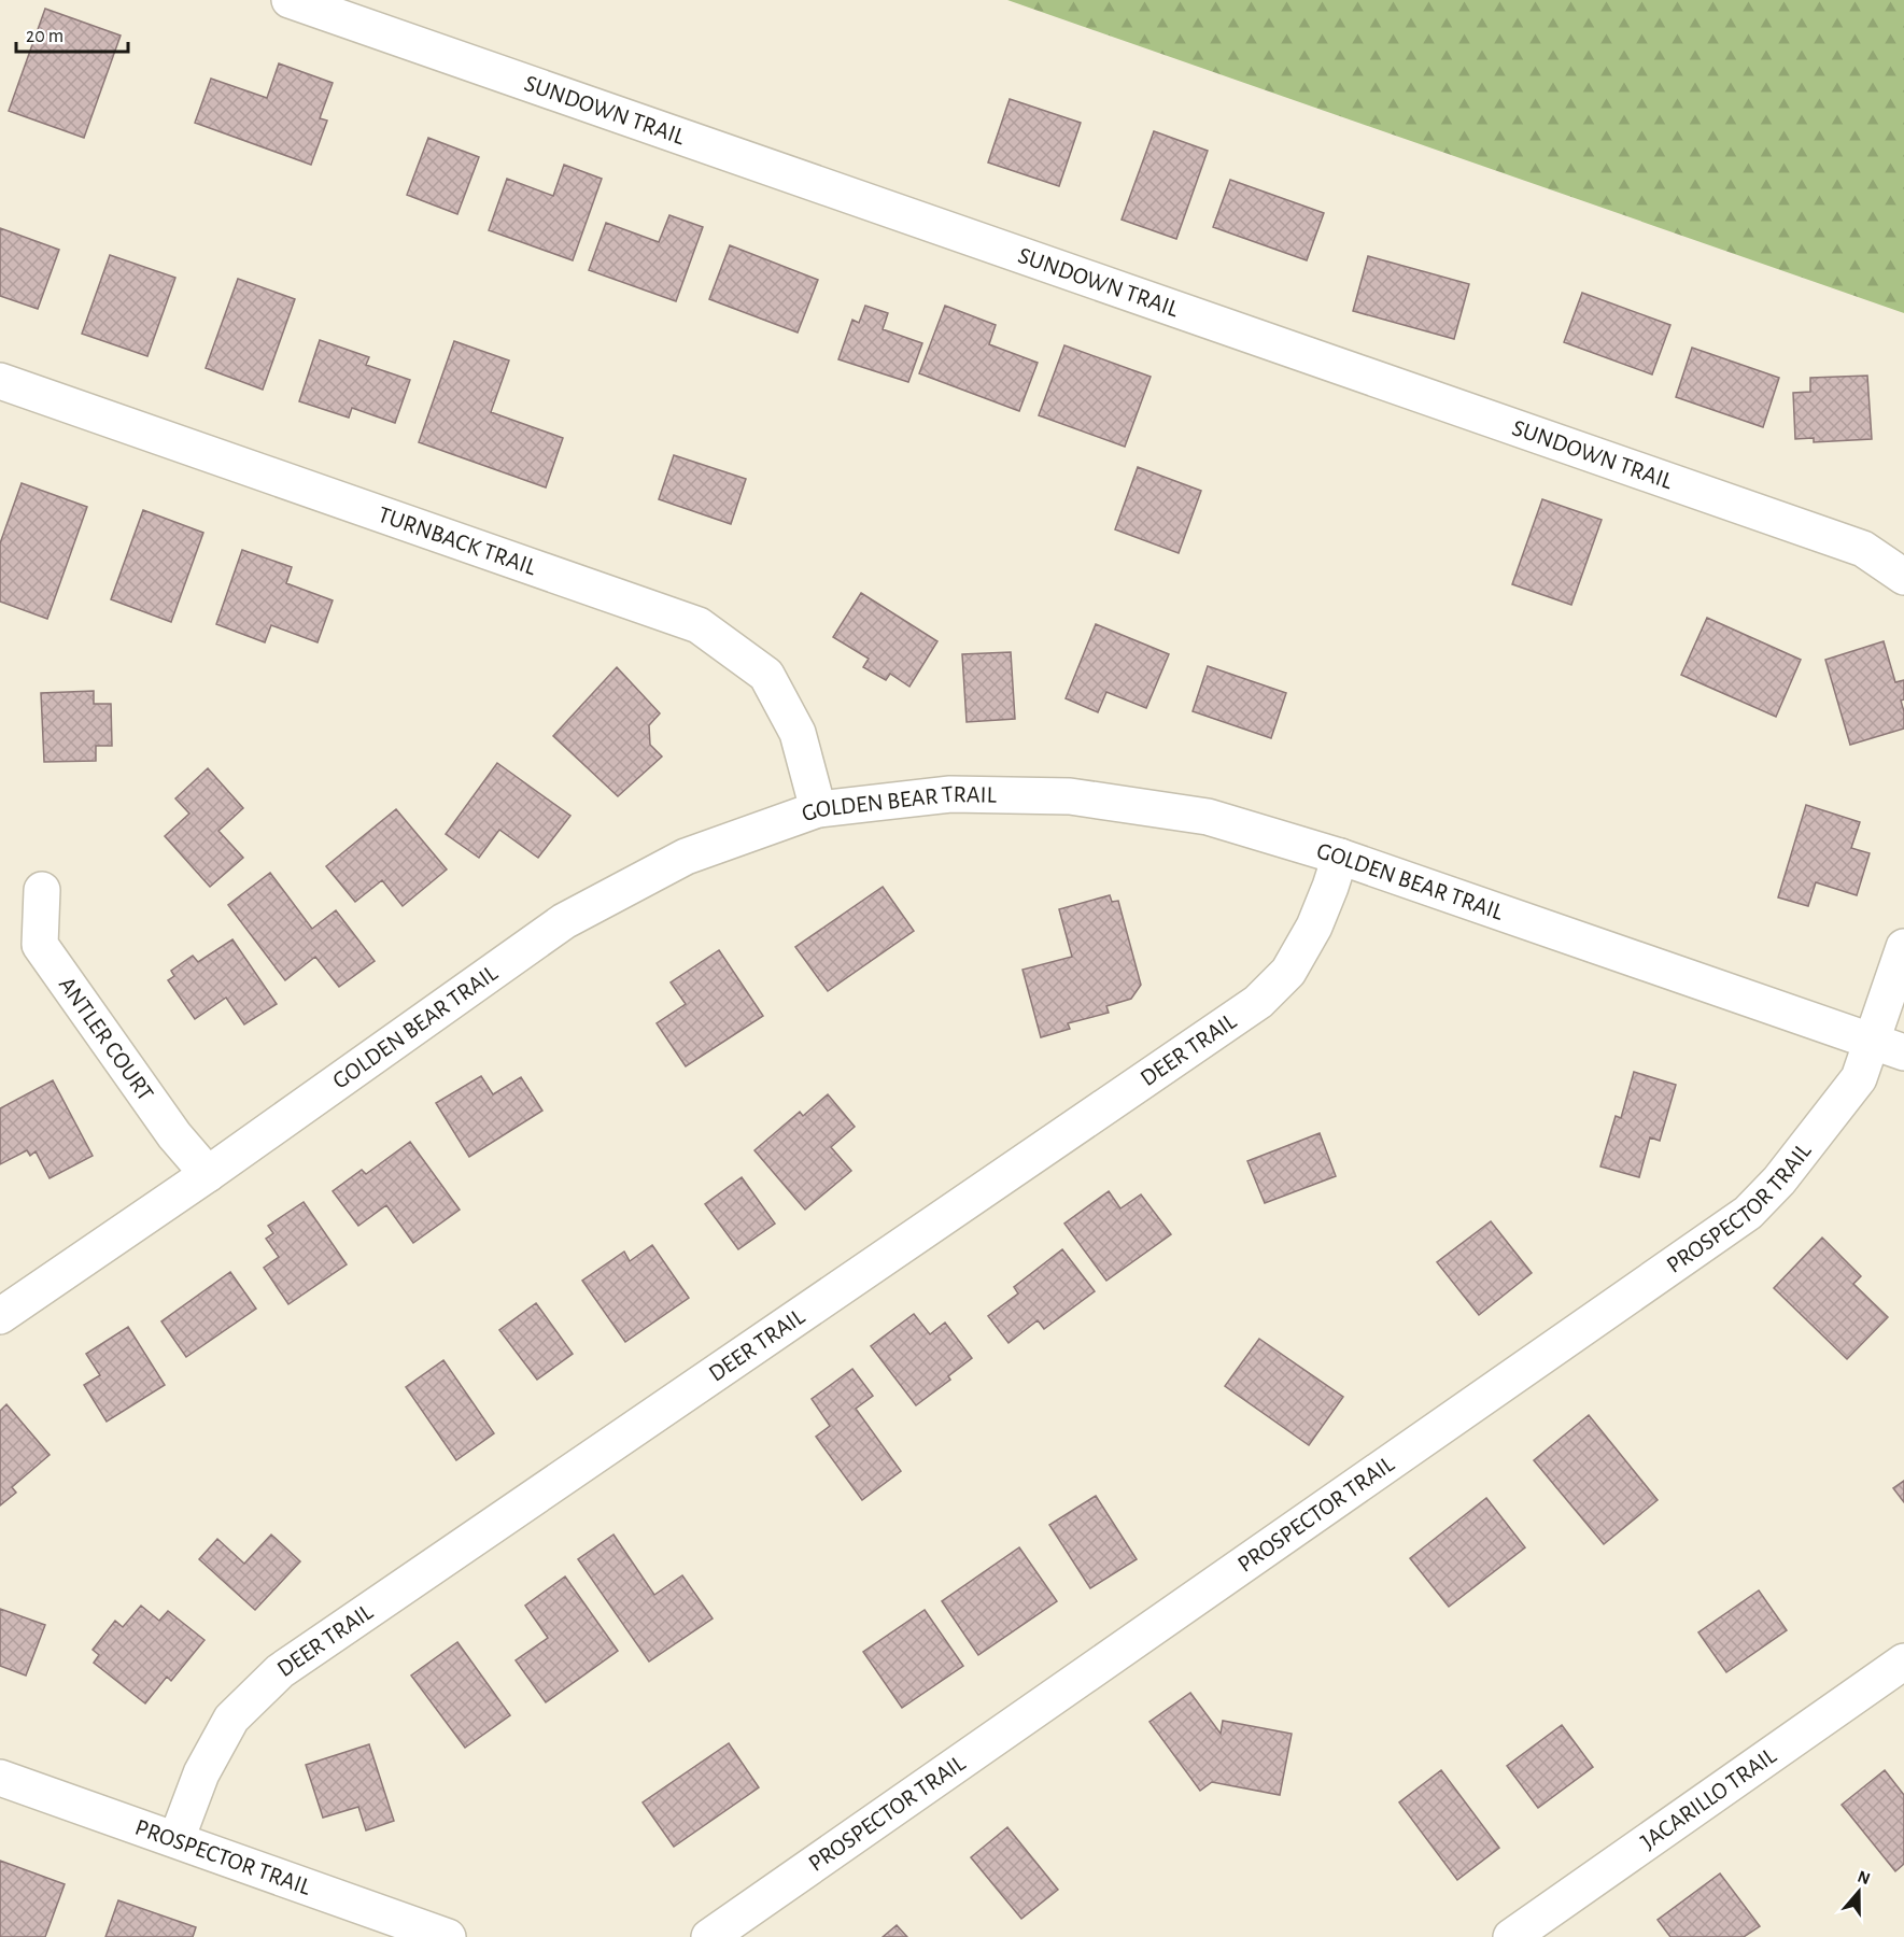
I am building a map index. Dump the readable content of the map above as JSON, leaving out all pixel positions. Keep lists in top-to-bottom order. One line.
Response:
{"streets":{"street":["SUNDOWN TRAIL","TURNBACK TRAIL","GOLDEN BEAR TRAIL","ANTLER COURT","DEER TRAIL","PROSPECTOR TRAIL","JACARILLO TRAIL"]},"crossings":[["TURNBACK TRAIL","GOLDEN BEAR TRAIL"],["GOLDEN BEAR TRAIL","ANTLER COURT"],["GOLDEN BEAR TRAIL","DEER TRAIL"],["GOLDEN BEAR TRAIL","PROSPECTOR TRAIL"],["DEER TRAIL","PROSPECTOR TRAIL"]],"scale_bar":"20 m","north":"top"}
